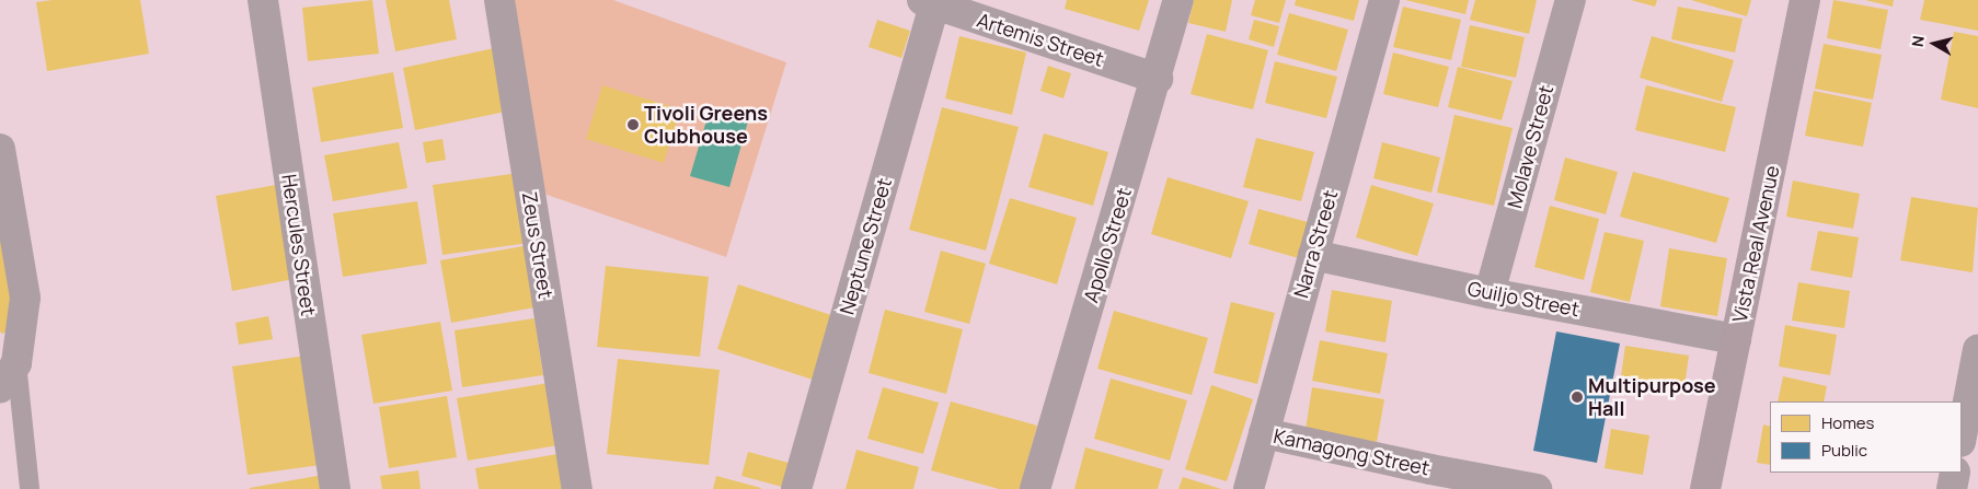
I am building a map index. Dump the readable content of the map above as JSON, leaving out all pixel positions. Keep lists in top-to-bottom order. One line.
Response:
{"streets":{"street":["Artemis Street","Molave Street","Narra Street","Vista Real Avenue","Hercules Street","Zeus Street","Apollo Street","Neptune Street","Guiljo Street","Kamagong Street"]},"crossings":[["Artemis Street","Apollo Street"],["Artemis Street","Neptune Street"],["Molave Street","Guiljo Street"],["Narra Street","Guiljo Street"],["Narra Street","Kamagong Street"],["Vista Real Avenue","Guiljo Street"]],"places":["Tivoli Greens Clubhouse","Multipurpose Hall"],"legend":["Homes","Public"],"north":"left"}
